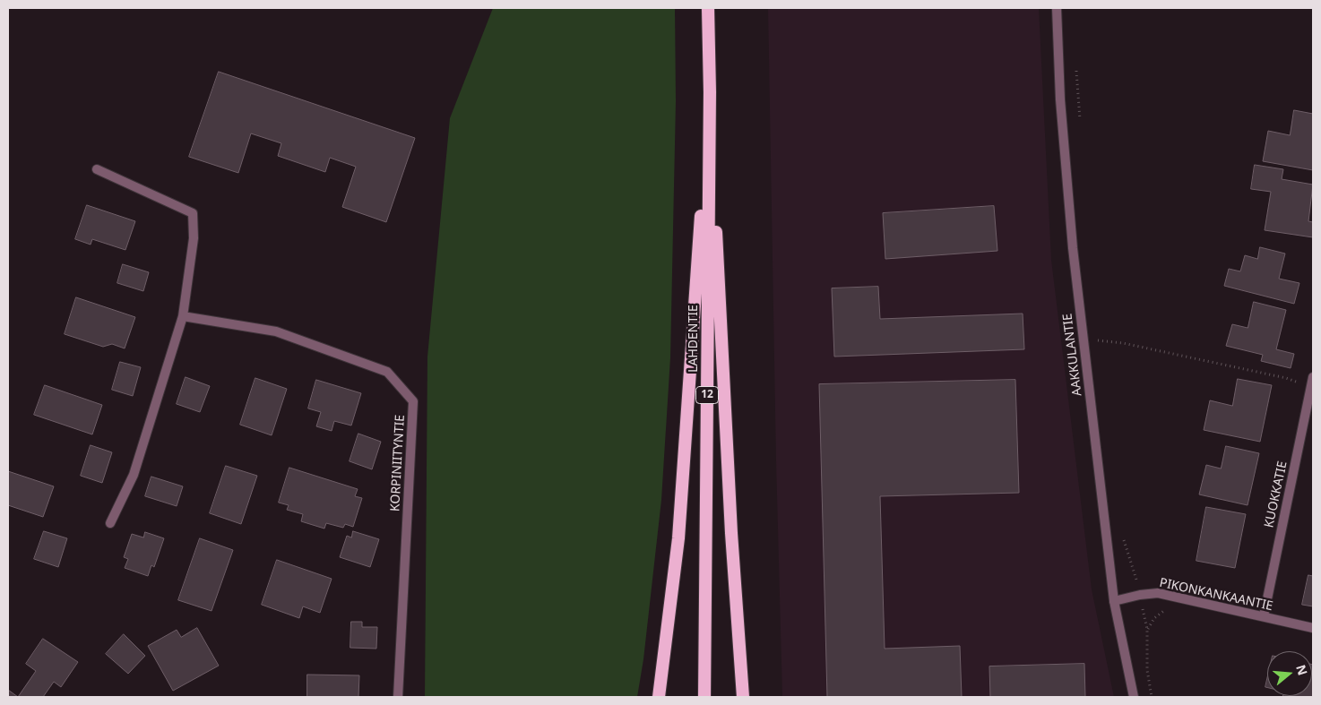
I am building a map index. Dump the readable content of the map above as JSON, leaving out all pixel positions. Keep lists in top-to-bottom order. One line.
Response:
{"streets":{"highway":["LAHDENTIE","12"],"street":["AAKKULANTIE","KORPINIITYNTIE","KUOKKATIE","PIKONKANKAANTIE"]},"crossings":[["AAKKULANTIE","PIKONKANKAANTIE"],["KUOKKATIE","PIKONKANKAANTIE"]],"north":"right"}
